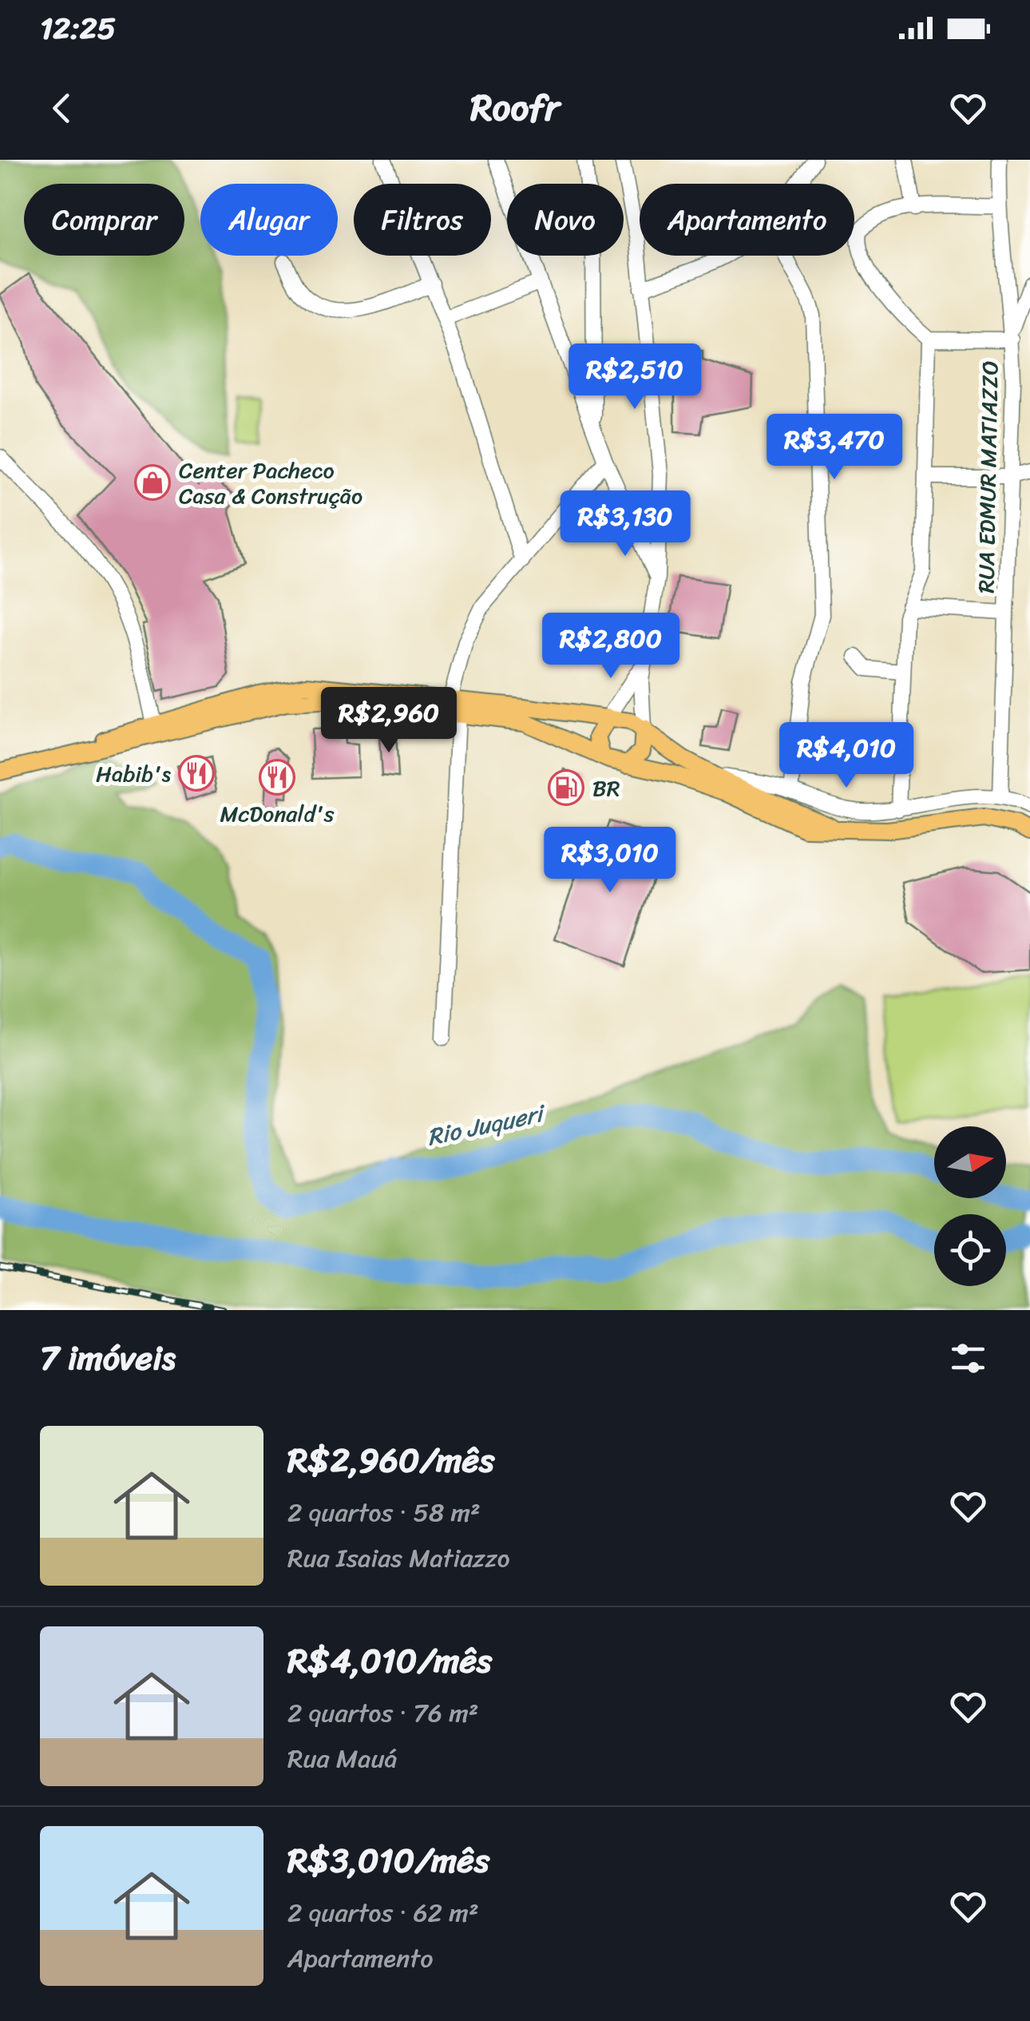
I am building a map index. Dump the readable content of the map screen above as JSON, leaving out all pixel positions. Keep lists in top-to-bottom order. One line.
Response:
{"streets":{"street":["RUA EDMUR MATIAZZO"]},"water":["Rio Juqueri"],"places":{"shop":["Center Pacheco Casa & Construção"],"restaurant":["Habib's","McDonald's"],"fuel station":["BR"]},"north":"right","page":{"status":"12:25","header":"Roofr","chip":["Comprar","Alugar","Filtros","Novo","Apartamento"],"price":["R$2,510","R$3,470","R$3,130","R$2,800","R$2,960","R$4,010","R$3,010"],"heading":"7 imóveis","list":[{"name":"R$2,960/mês","note":"2 quartos · 58 m² · Rua Isaias Matiazzo"},{"name":"R$4,010/mês","note":"2 quartos · 76 m² · Rua Mauá"},{"name":"R$3,010/mês","note":"2 quartos · 62 m² · Apartamento"}]}}
